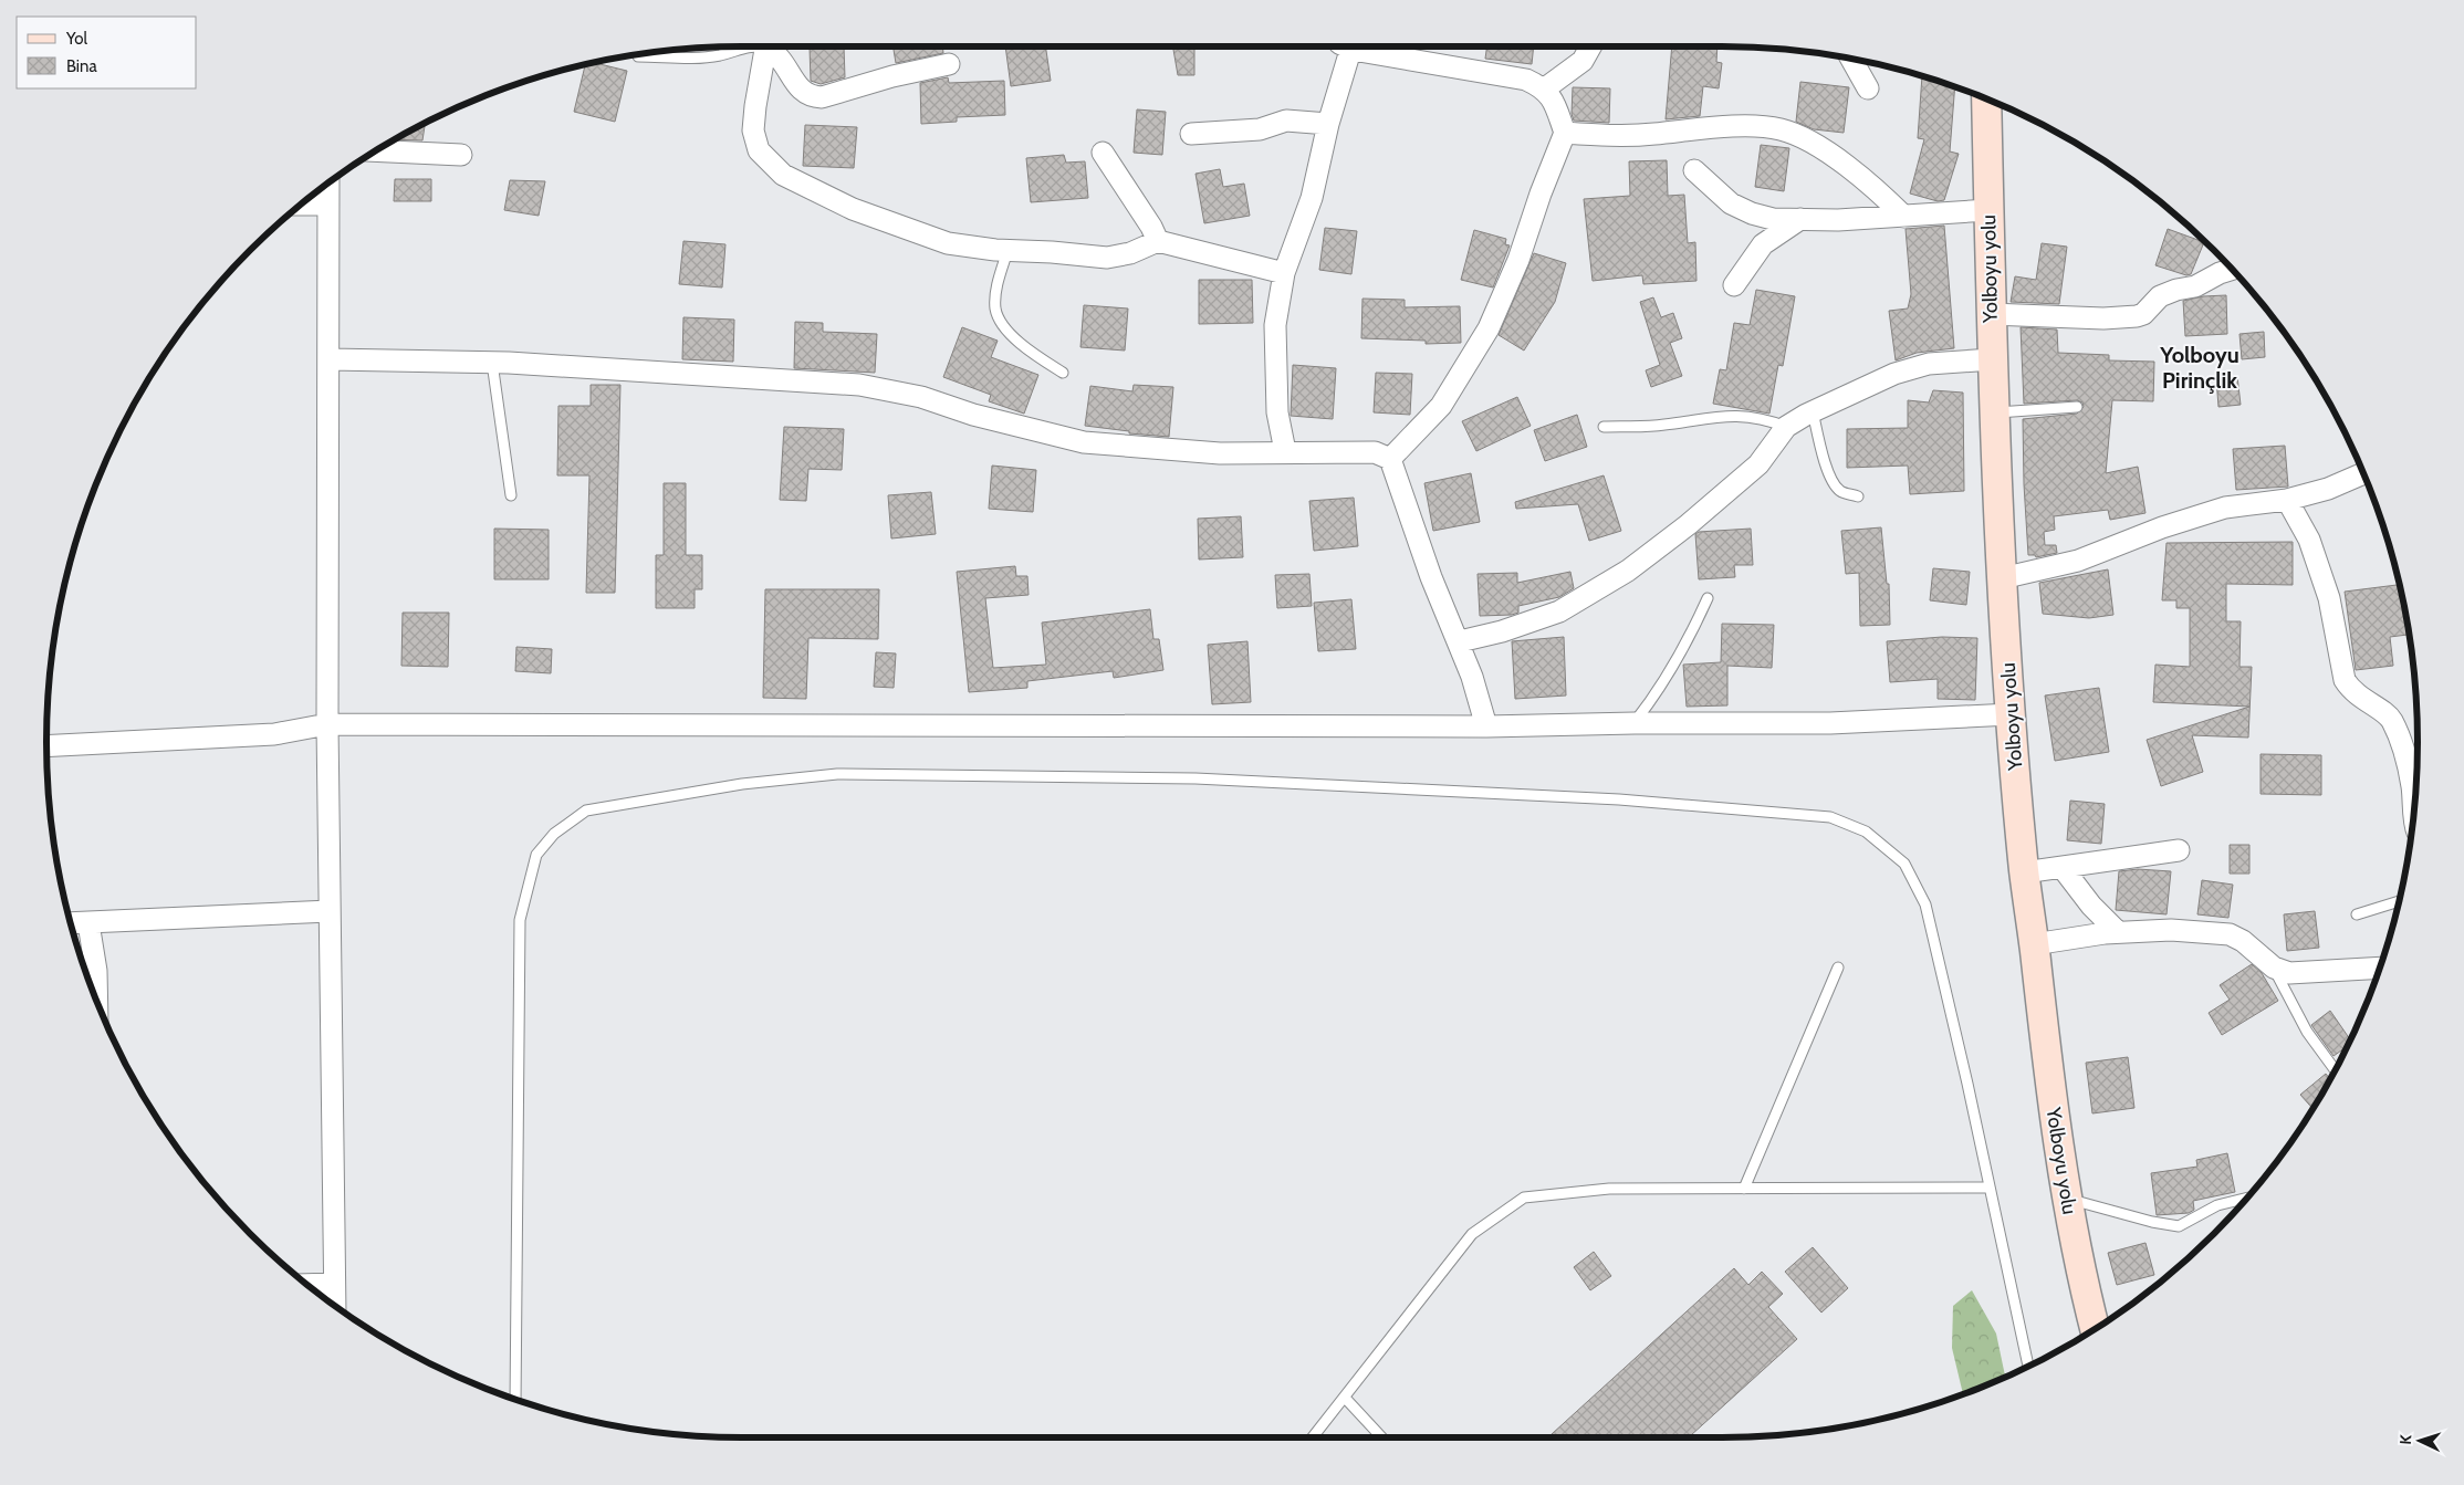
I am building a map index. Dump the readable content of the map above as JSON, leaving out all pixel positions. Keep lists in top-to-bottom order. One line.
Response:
{"streets":{"main road":["Yolboyu yolu"]},"districts":["Yolboyu Pirinçlik"],"legend":["Yol","Bina"],"north":"left"}
